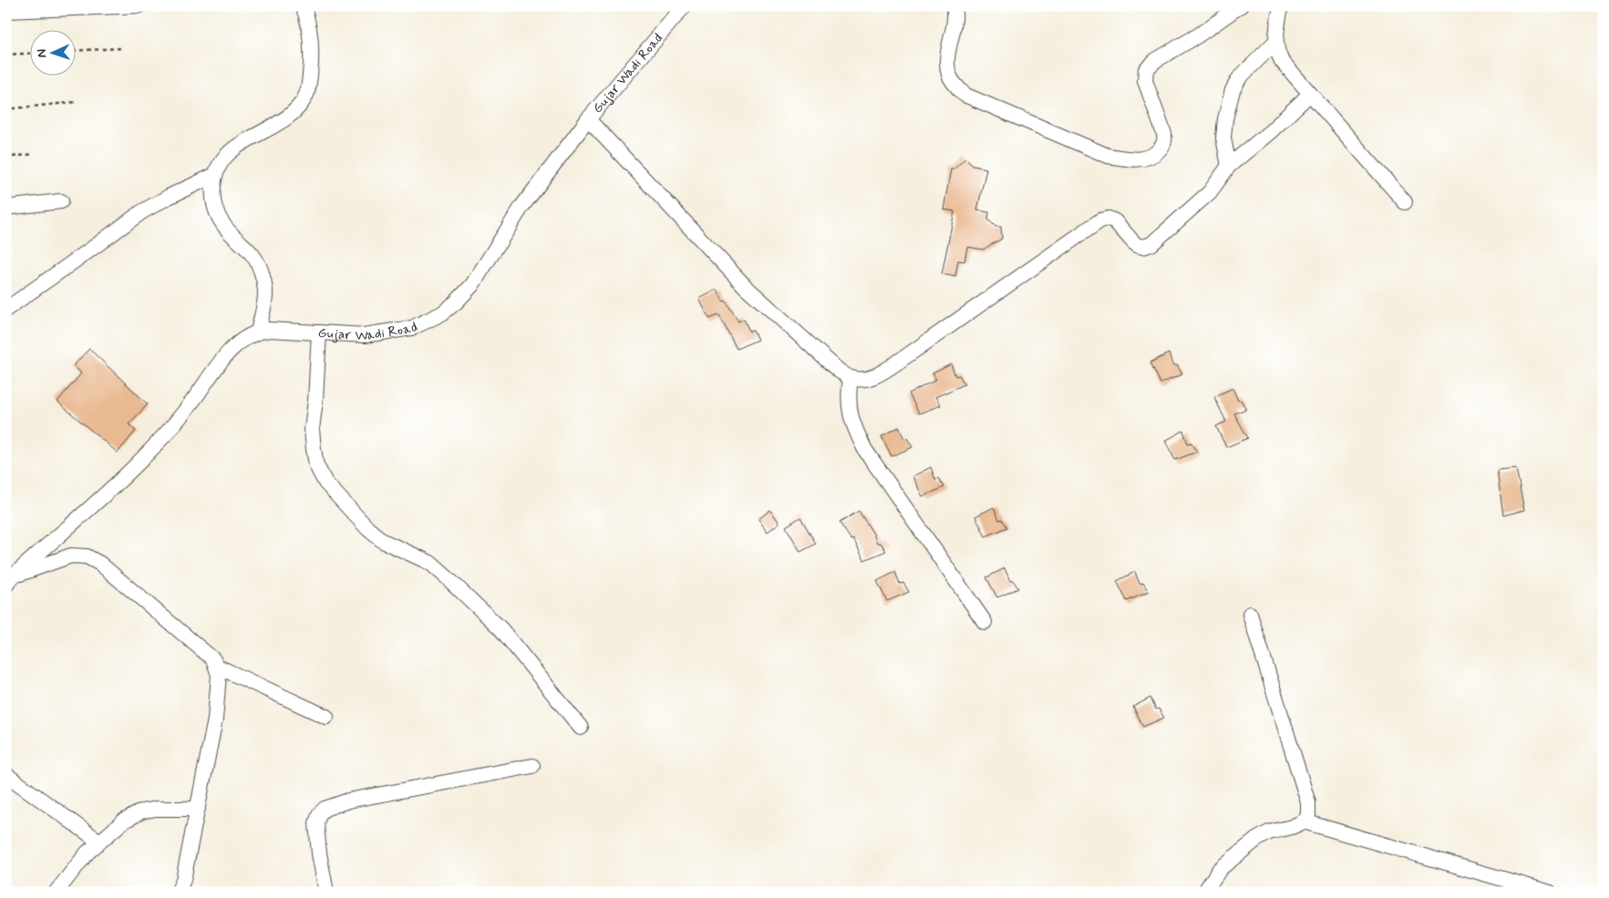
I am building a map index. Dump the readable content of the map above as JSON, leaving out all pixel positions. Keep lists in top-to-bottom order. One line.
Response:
{"streets":{"street":["Gujar Wadi Road"]},"north":"left"}
